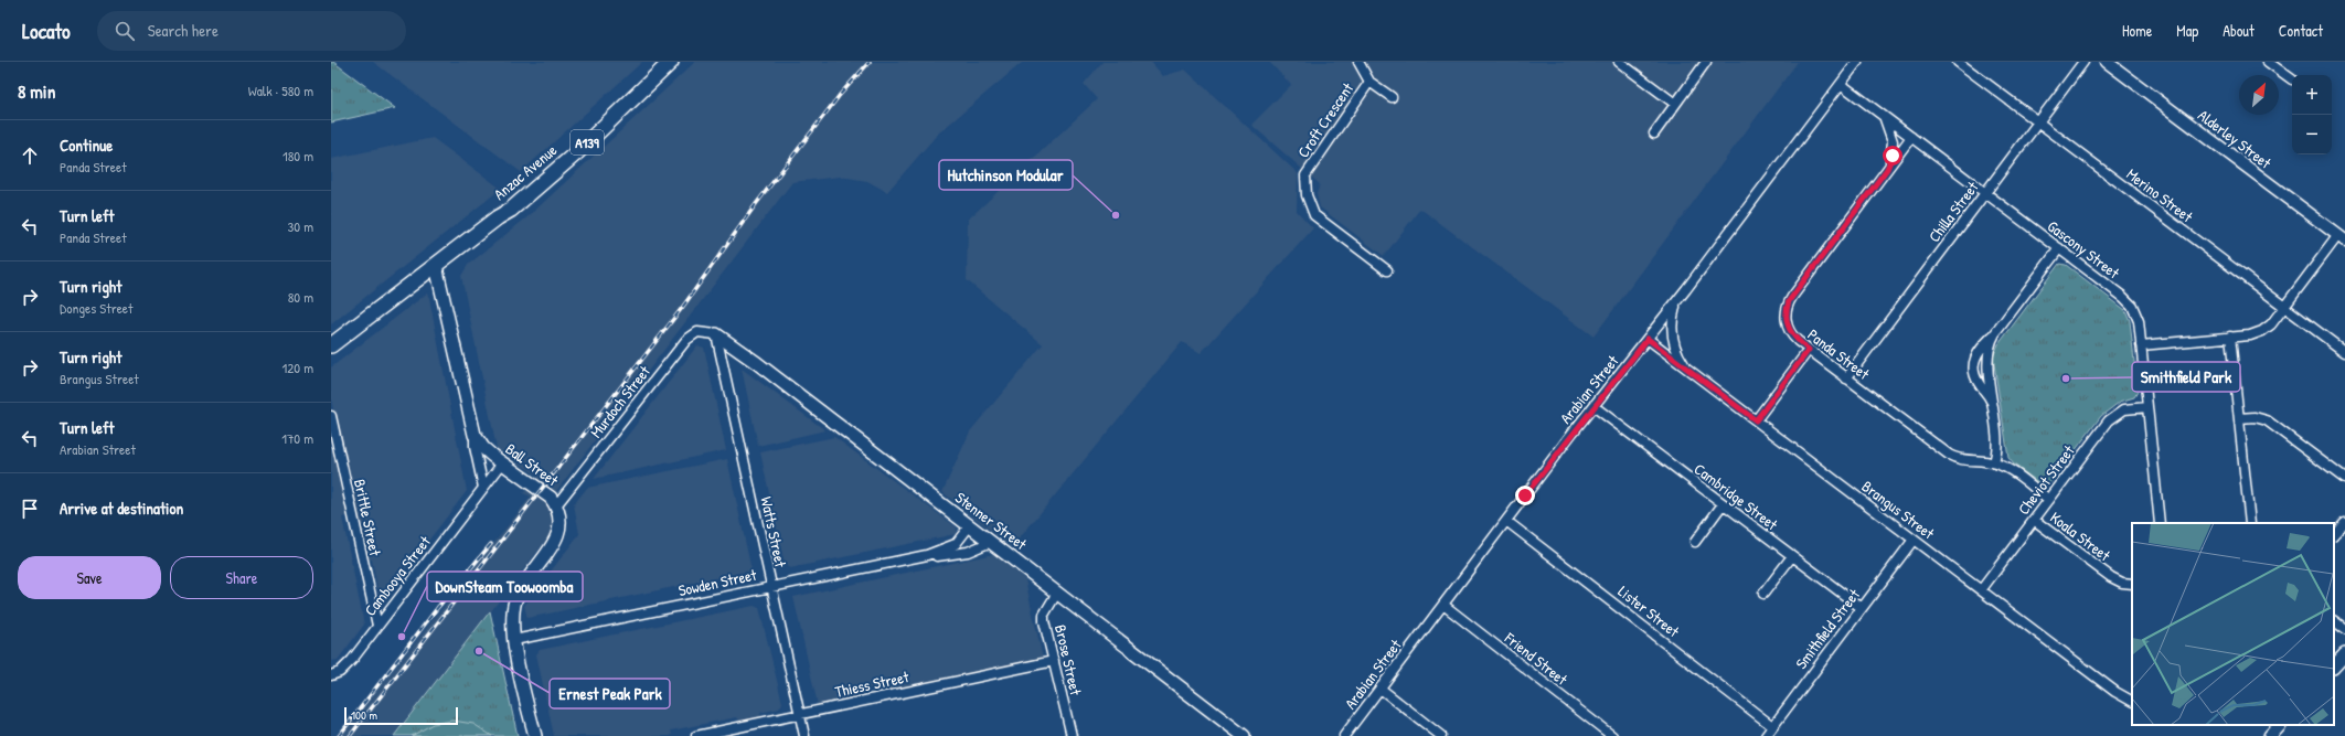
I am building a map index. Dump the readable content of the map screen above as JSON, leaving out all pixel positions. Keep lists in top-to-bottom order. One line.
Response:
{"streets":{"highway":["A139","Anzac Avenue"],"main road":["Ball Street","Stenner Street"],"street":["Croft Crescent","Alderley Street","Merino Street","Chilla Street","Gascony Street","Panda Street","Arabian Street","Murdoch Street","Cheviot Street","Cambridge Street","Brangus Street","Brittle Street","Watts Street","Koala Street","Cambooya Street","Sowden Street","Lister Street","Smithfield Street","Friend Street","Brose Street","Thiess Street"]},"crossings":[["Anzac Avenue","Ball Street"],["Merino Street","Chilla Street"],["Chilla Street","Gascony Street"],["Chilla Street","Panda Street"],["Gascony Street","Panda Street"],["Gascony Street","Arabian Street"],["Gascony Street","Cheviot Street"],["Panda Street","Cheviot Street"],["Arabian Street","Cambridge Street"],["Arabian Street","Brangus Street"],["Arabian Street","Lister Street"],["Arabian Street","Friend Street"],["Murdoch Street","Ball Street"],["Murdoch Street","Stenner Street"],["Murdoch Street","Watts Street"],["Ball Street","Cambooya Street"],["Ball Street","Sowden Street"],["Cheviot Street","Brangus Street"],["Cheviot Street","Koala Street"],["Cambridge Street","Smithfield Street"],["Brangus Street","Smithfield Street"],["Brittle Street","Cambooya Street"],["Stenner Street","Watts Street"],["Stenner Street","Sowden Street"],["Stenner Street","Brose Street"],["Watts Street","Sowden Street"],["Watts Street","Thiess Street"],["Lister Street","Smithfield Street"],["Brose Street","Thiess Street"]],"places":["Hutchinson Modular","Smithfield Park","DownSteam Toowoomba","Ernest Peak Park"],"scale_bar":"100 m","north":"top right","page":{"header":"Locato","search":"Search here","nav":["Home","Map","About","Contact"],"heading":["8 min","Walk · 580 m"],"map_buttons":["+","−"],"list":[["Continue","Panda Street","180 m"],["Turn left","Panda Street","30 m"],["Turn right","Donges Street","80 m"],["Turn right","Brangus Street","120 m"],["Turn left","Arabian Street","170 m"],"Arrive at destination"],"buttons":["Save","Share"],"scale":"100 m"}}
